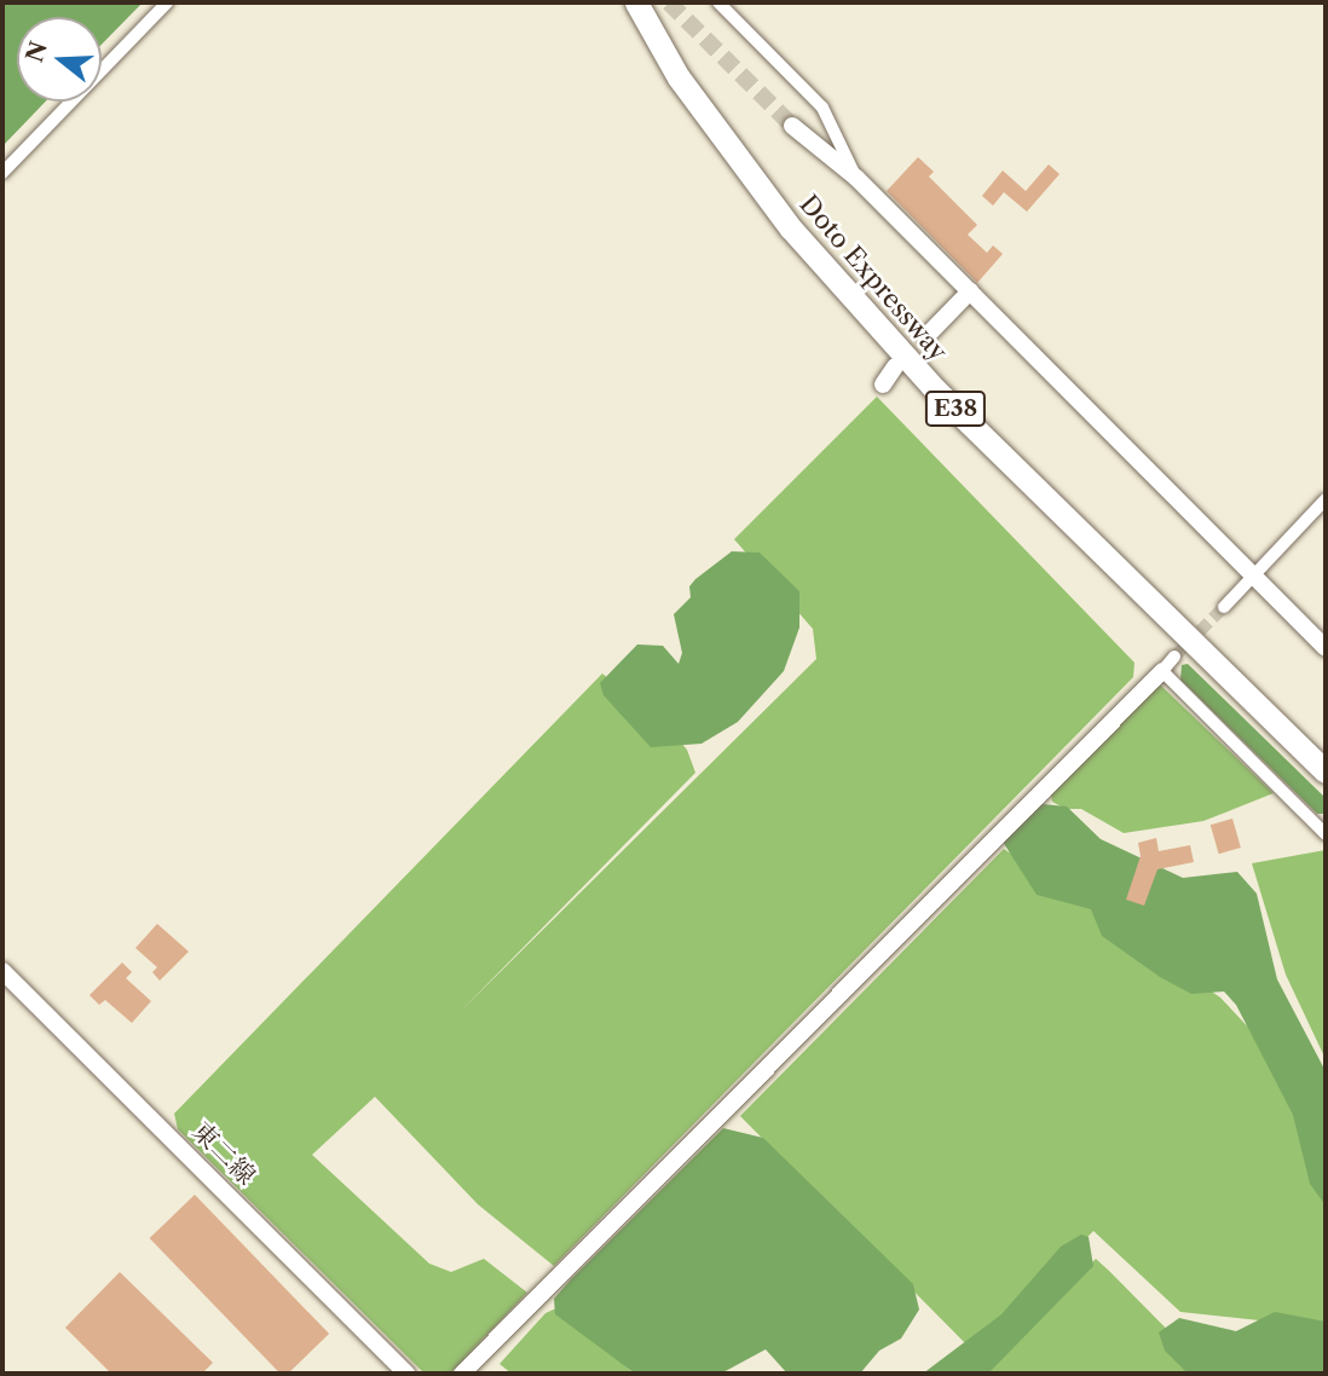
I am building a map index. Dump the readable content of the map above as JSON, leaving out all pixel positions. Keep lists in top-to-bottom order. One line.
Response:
{"streets":{"highway":["Doto Expressway","E38"],"street":["東二線"]},"north":"left"}
